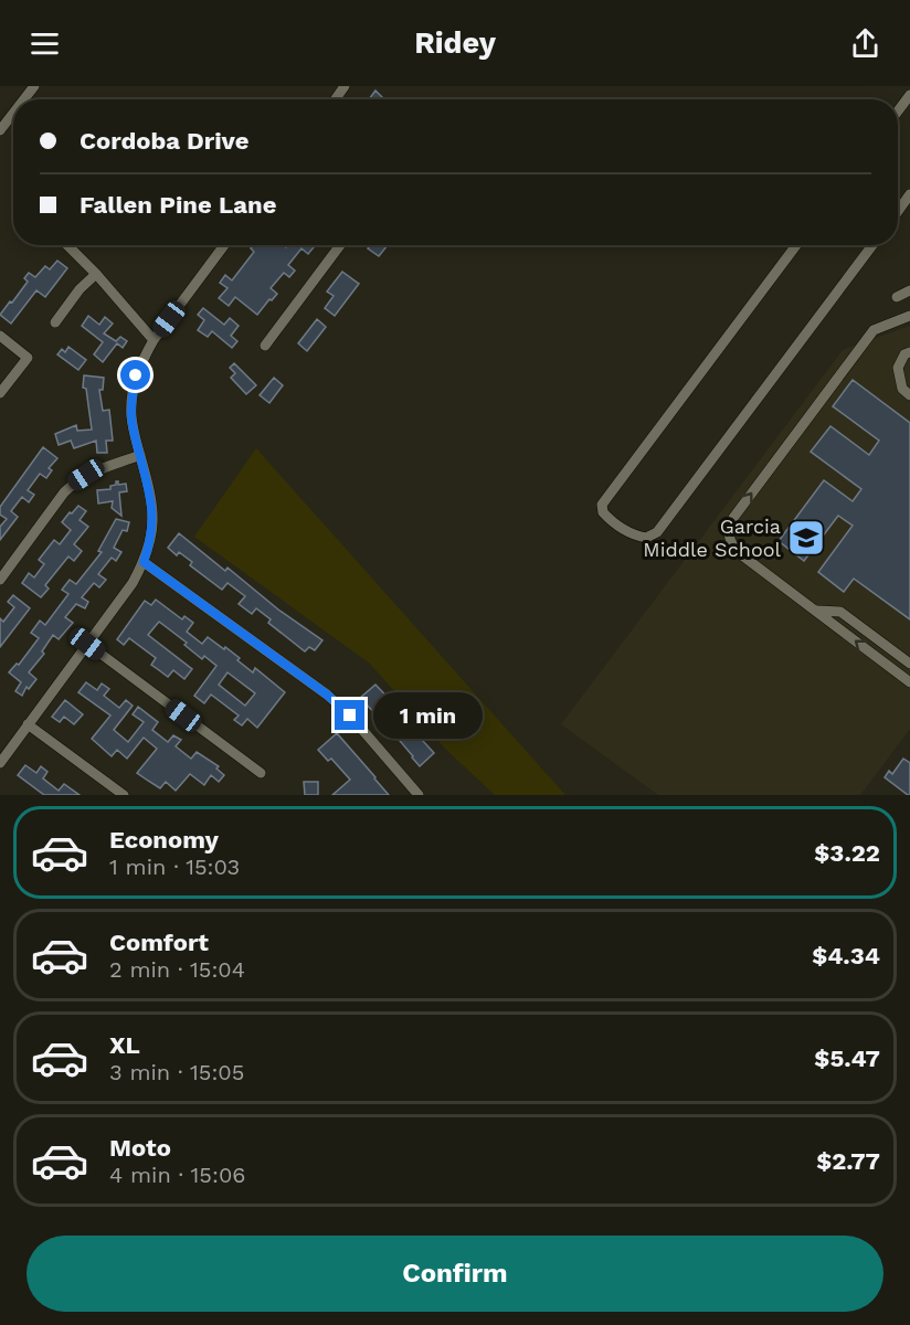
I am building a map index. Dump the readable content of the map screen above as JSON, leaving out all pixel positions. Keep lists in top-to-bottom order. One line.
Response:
{"places":{"school or university":["Garcia Middle School"]},"page":{"header":"Ridey","banner":["Cordoba Drive","Fallen Pine Lane"],"bubble":"1 min","list":[{"name":"Economy","note":"1 min · 15:03","value":"$3.22"},{"name":"Comfort","note":"2 min · 15:04","value":"$4.34"},{"name":"XL","note":"3 min · 15:05","value":"$5.47"},{"name":"Moto","note":"4 min · 15:06","value":"$2.77"}],"buttons":"Confirm"}}
